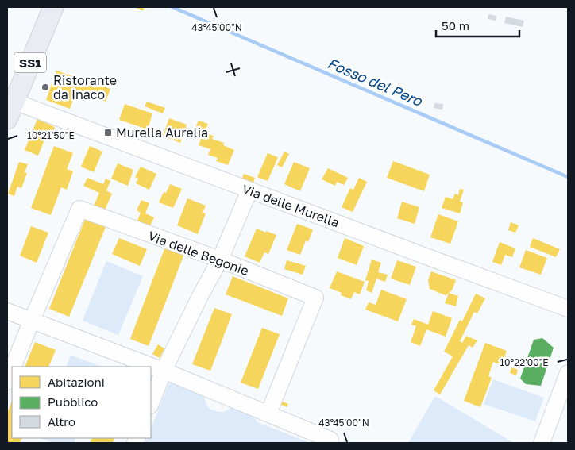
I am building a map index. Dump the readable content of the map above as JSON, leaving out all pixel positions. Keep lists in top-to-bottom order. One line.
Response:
{"streets":{"main road":["SS1"],"street":["Via delle Murella","Via delle Begonie"]},"crossings":[["SS1","Via delle Murella"]],"water":["Fosso del Pero"],"places":{"other":["Ristorante da Inaco"],"transit":["Murella Aurelia"]},"legend":["Abitazioni","Pubblico","Altro"],"scale_bar":"50 m","coordinates":["43°45'00\"N","10°21'50\"E","10°22'00\"E"]}
